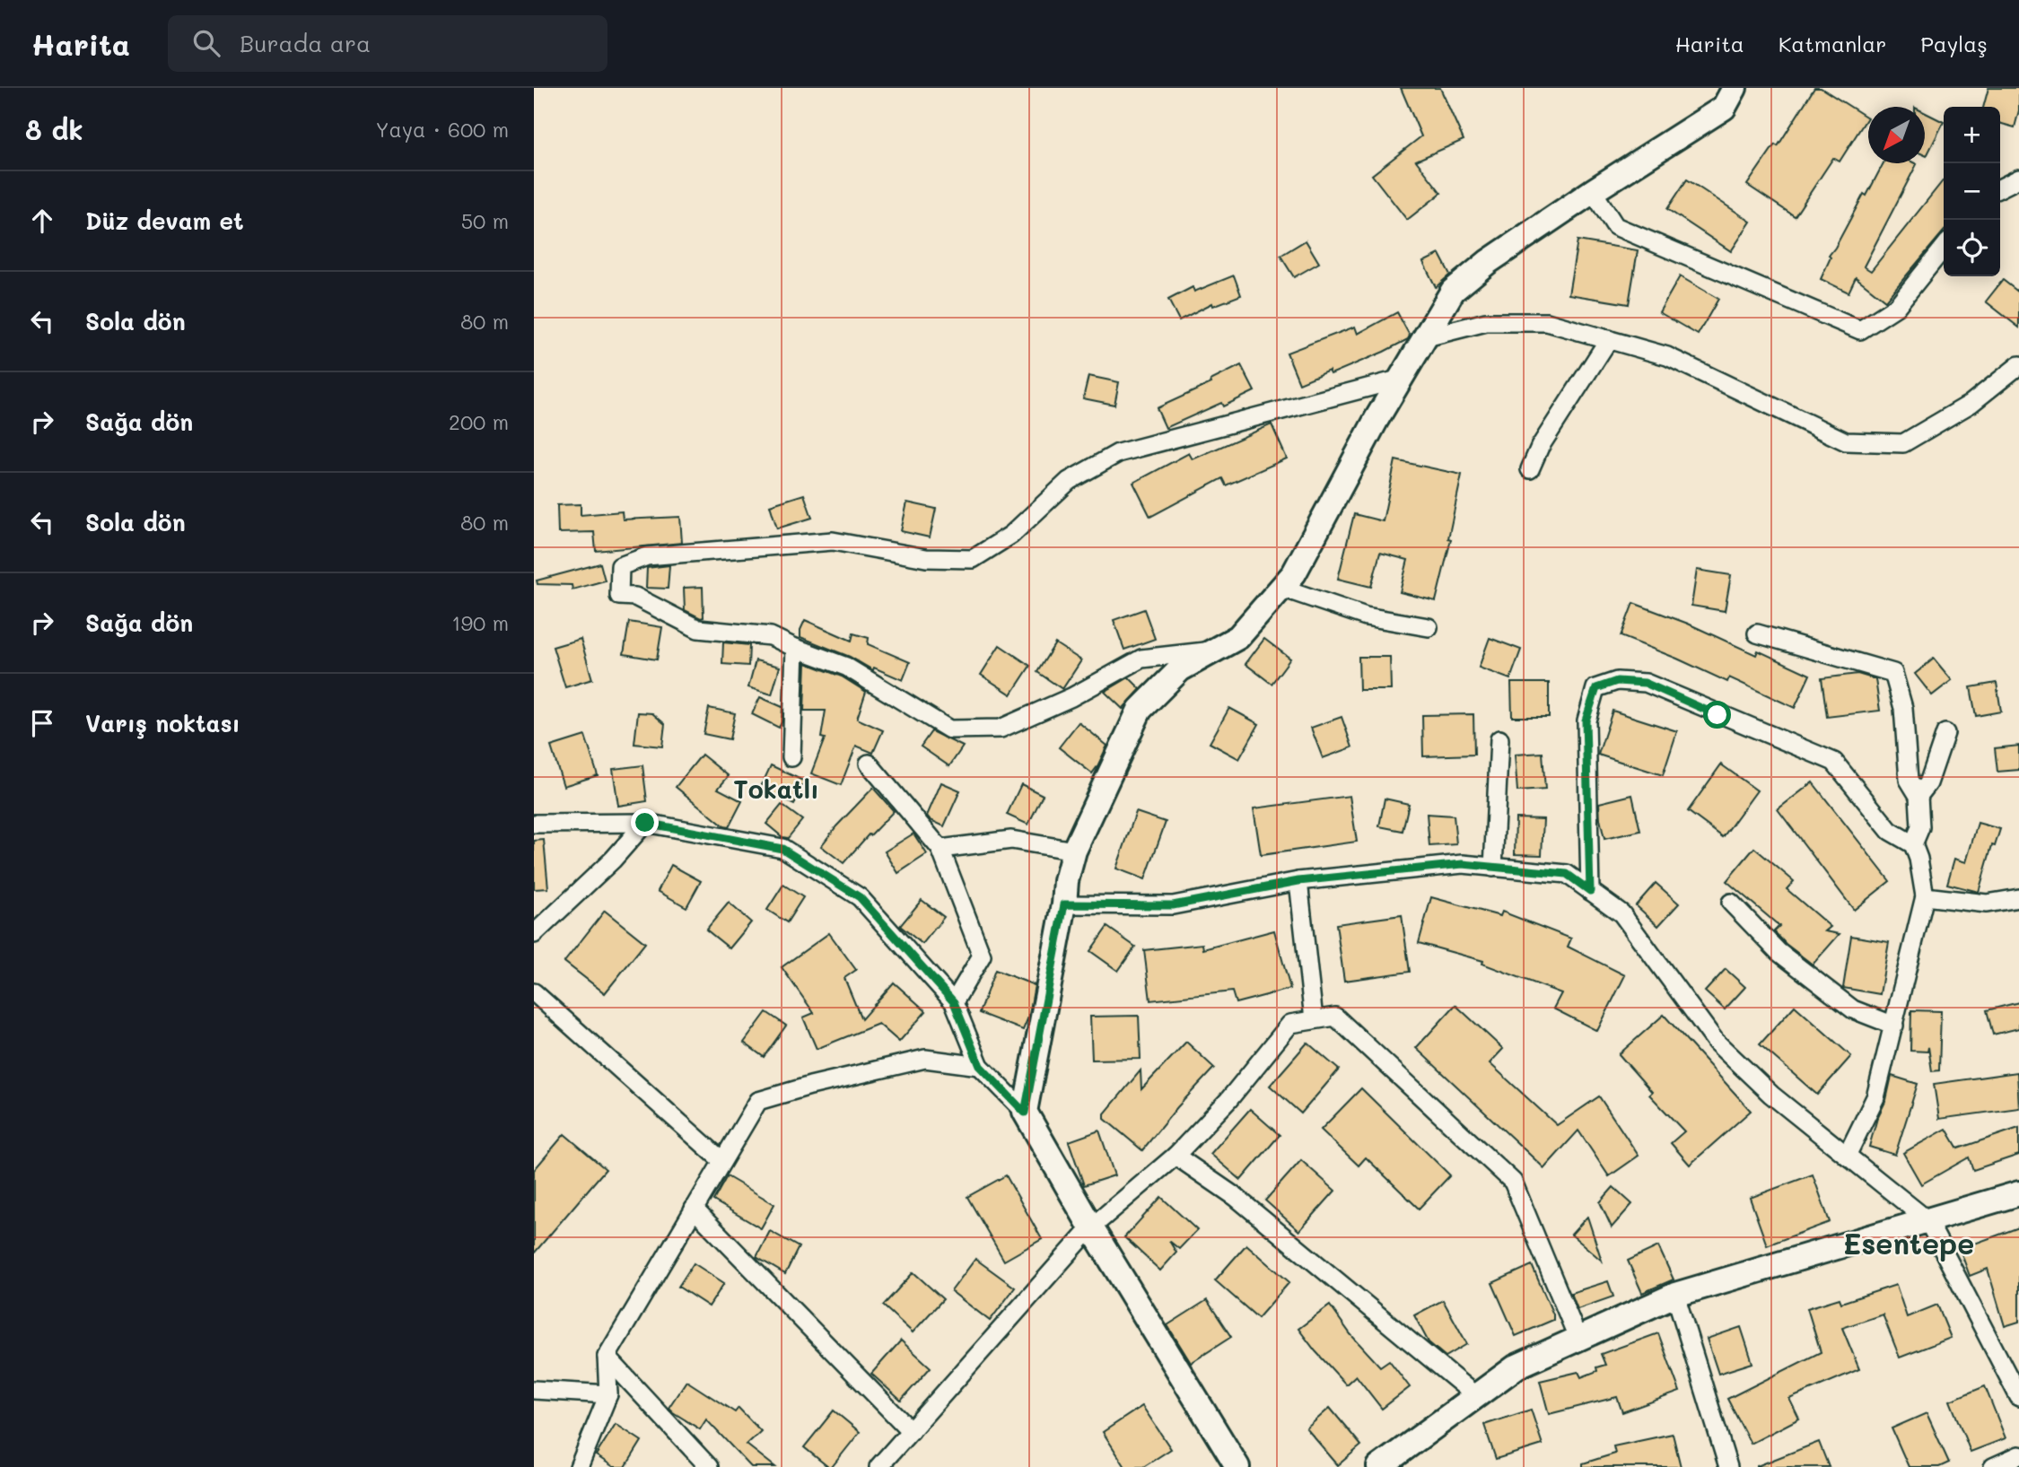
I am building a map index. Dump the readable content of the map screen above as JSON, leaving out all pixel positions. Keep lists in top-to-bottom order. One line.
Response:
{"districts":["Tokatlı","Esentepe"],"north":"bottom left","page":{"header":"Harita","search":"Burada ara","nav":["Harita","Katmanlar","Paylaş"],"heading":["8 dk","Yaya · 600 m"],"map_buttons":["+","−"],"list":[["Düz devam et","50 m"],["Sola dön","80 m"],["Sağa dön","200 m"],["Sola dön","80 m"],["Sağa dön","190 m"],"Varış noktası"]}}
